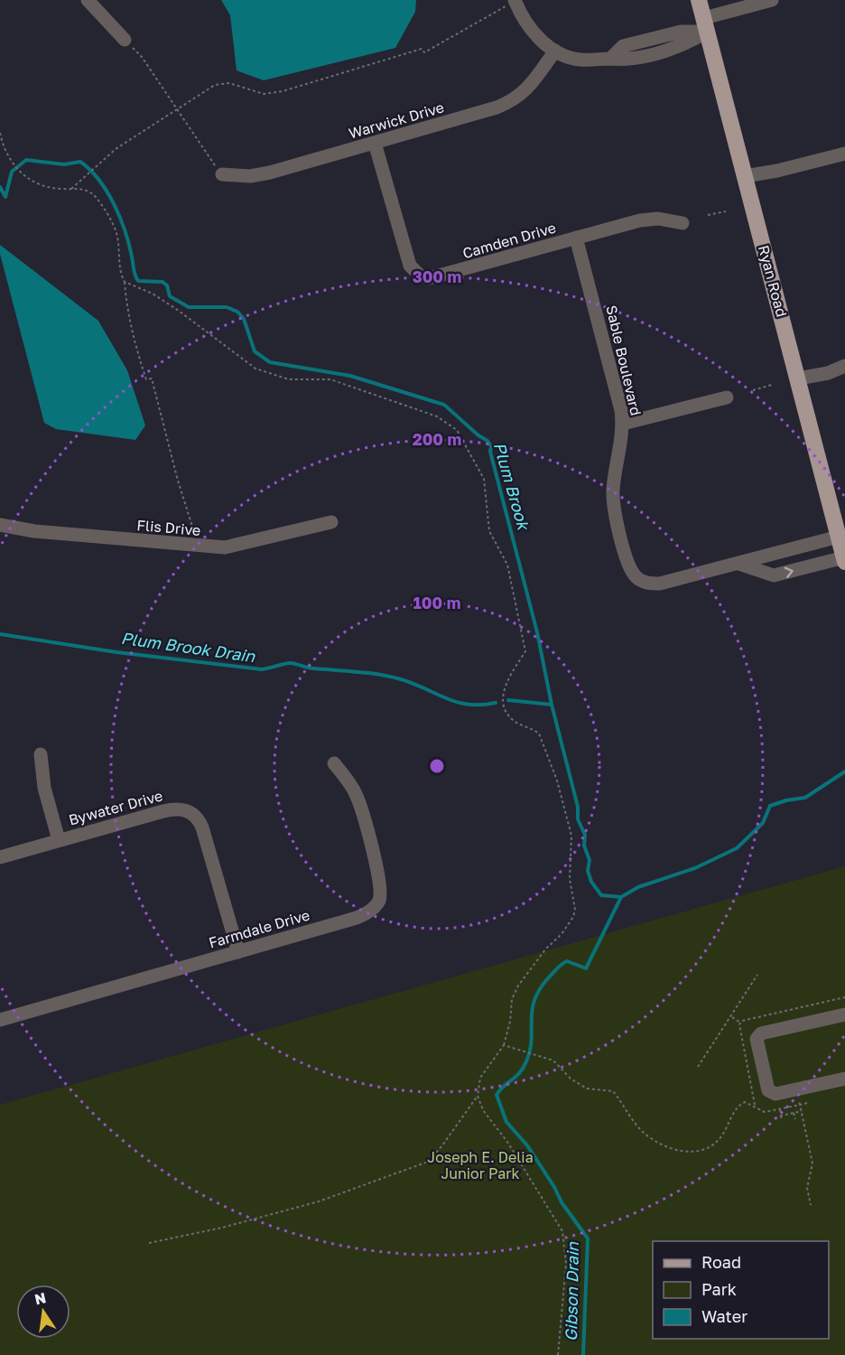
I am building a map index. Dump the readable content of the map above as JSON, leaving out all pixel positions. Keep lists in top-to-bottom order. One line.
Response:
{"streets":{"main road":["Ryan Road"],"street":["Warwick Drive","Camden Drive","Sable Boulevard","Flis Drive","Bywater Drive","Farmdale Drive"]},"crossings":[["Warwick Drive","Camden Drive"],["Camden Drive","Sable Boulevard"],["Ryan Road","Sable Boulevard"],["Bywater Drive","Farmdale Drive"]],"water":["Plum Brook","Plum Brook Drain","Gibson Drain"],"parks":["Joseph E. Delia Junior Park"],"legend":["Road","Park","Water"],"north":"top","rings":["300 m","200 m","100 m"]}
